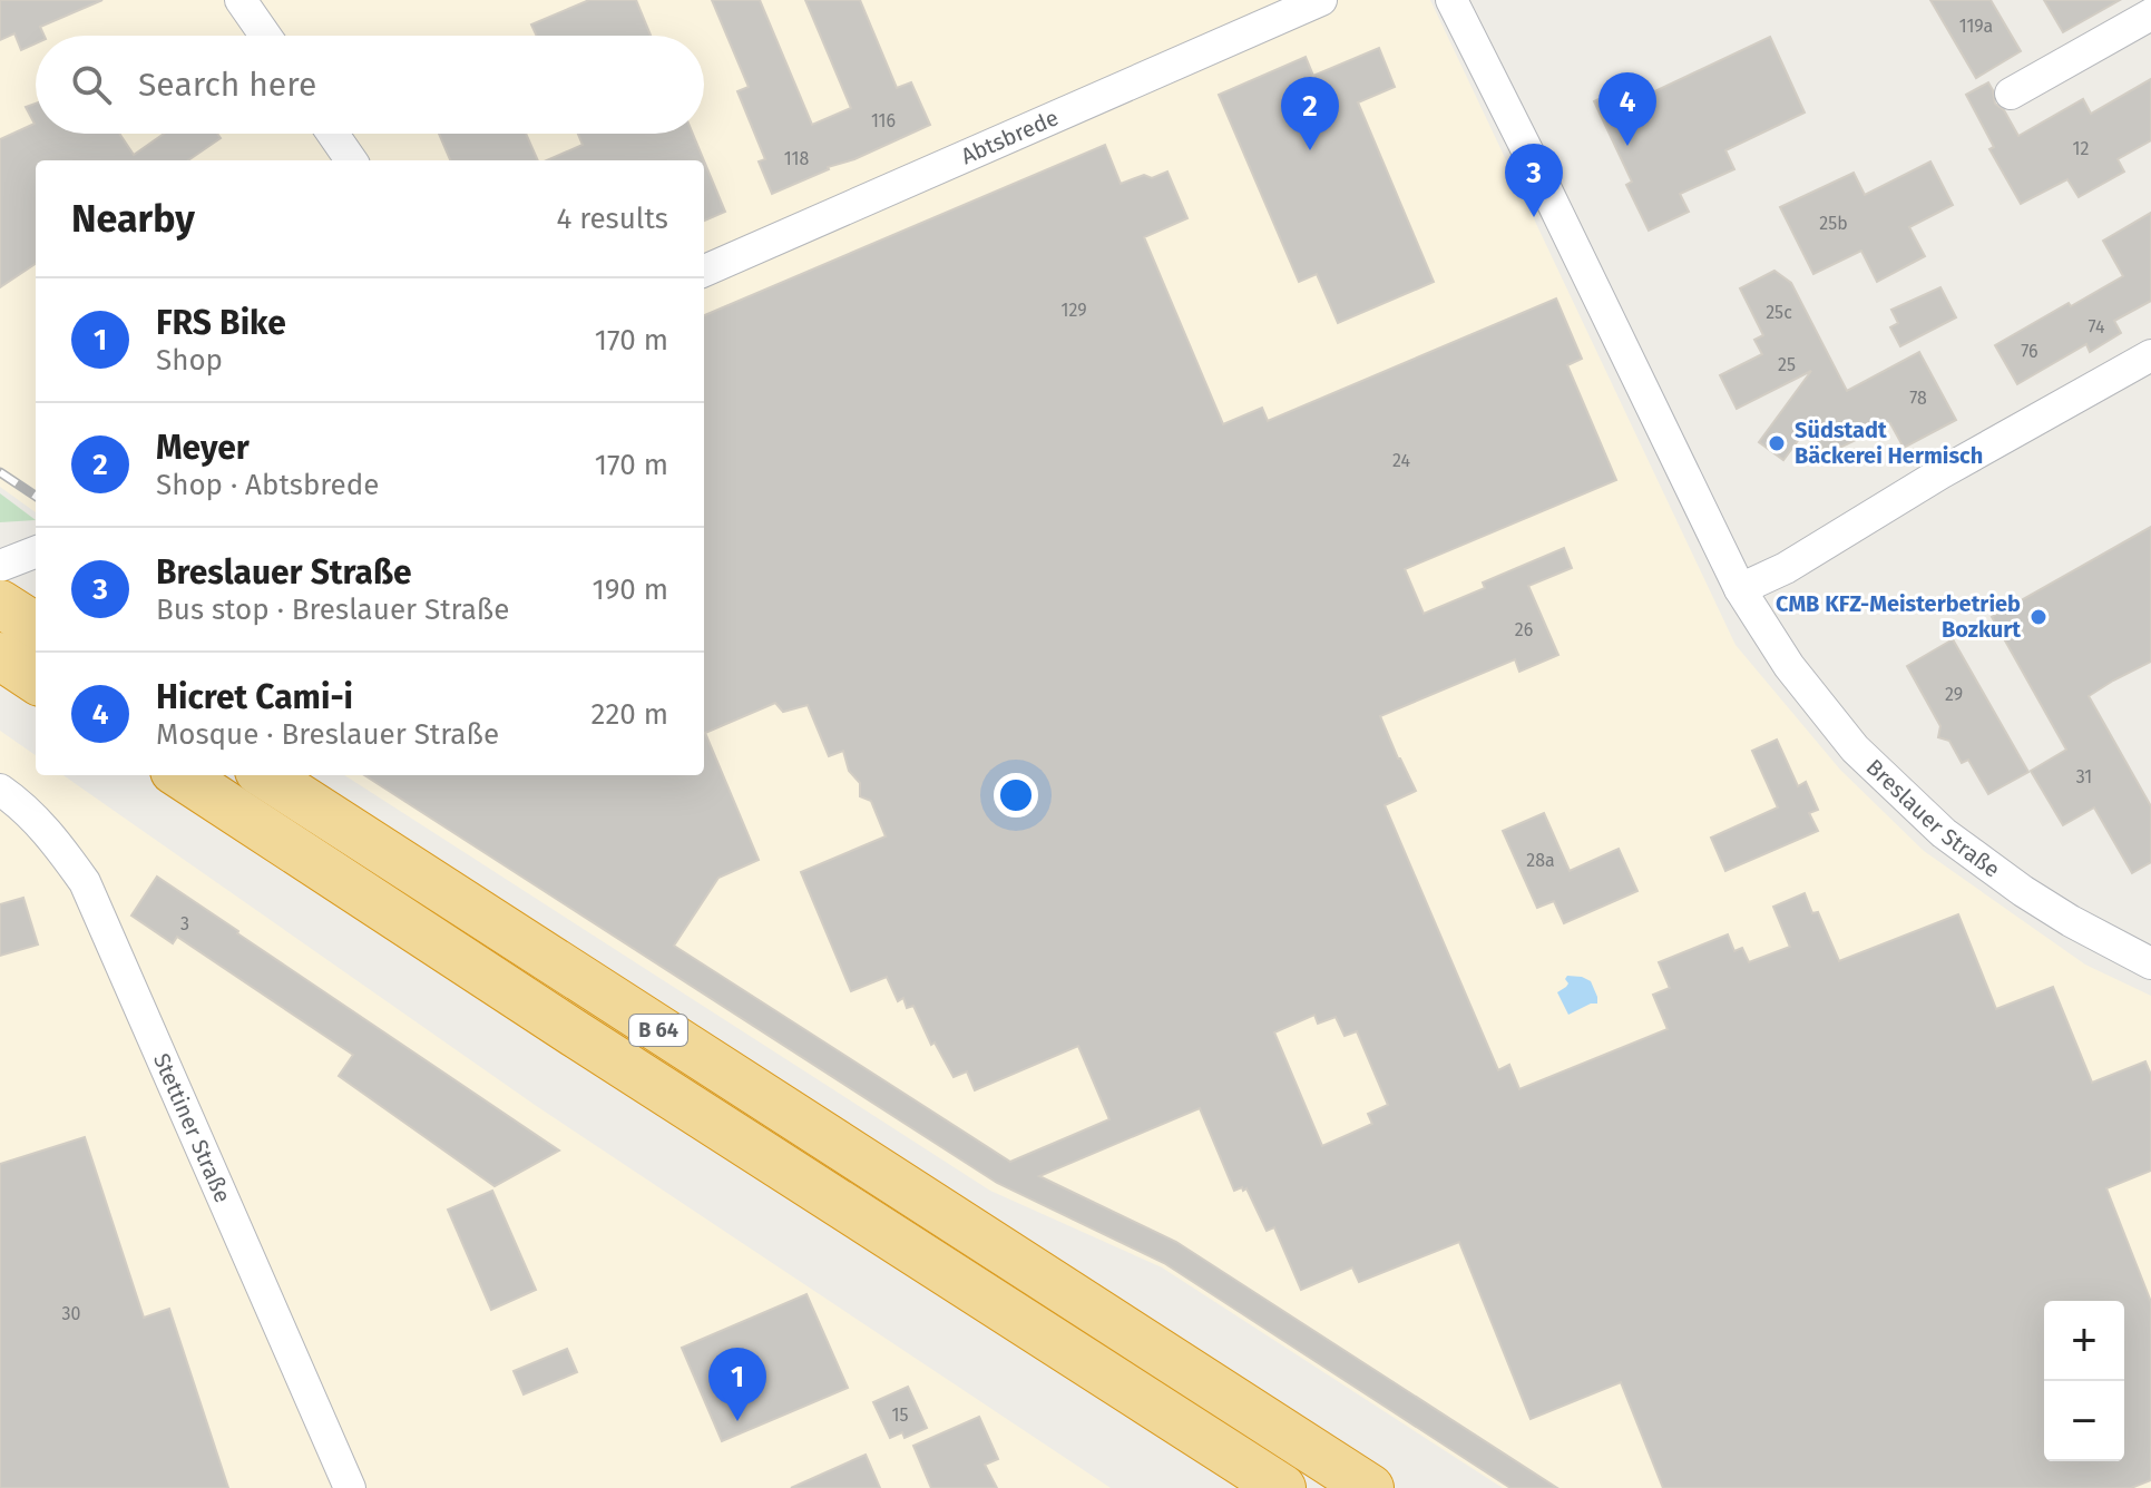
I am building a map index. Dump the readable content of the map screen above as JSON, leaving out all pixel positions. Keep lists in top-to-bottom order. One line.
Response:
{"streets":{"highway":["B 64"],"street":["Abtsbrede","Breslauer Straße","Stettiner Straße"]},"places":["Südstadt Bäckerei Hermisch","CMB KFZ-Meisterbetrieb Bozkurt"],"house_numbers":["119a","116","12","118","25b","129","25c","74","76","25","78","24","26","29","31","28a","3","30","15"],"page":{"search":"Search here","pins":["4","2","3","1"],"heading":["Nearby","4 results"],"list":[{"mark":"1","name":"FRS Bike","note":"Shop","value":"170 m"},{"mark":"2","name":"Meyer","note":"Shop · Abtsbrede","value":"170 m"},{"mark":"3","name":"Breslauer Straße","note":"Bus stop · Breslauer Straße","value":"190 m"},{"mark":"4","name":"Hicret Cami-i","note":"Mosque · Breslauer Straße","value":"220 m"}],"map_buttons":["+","−"]}}
